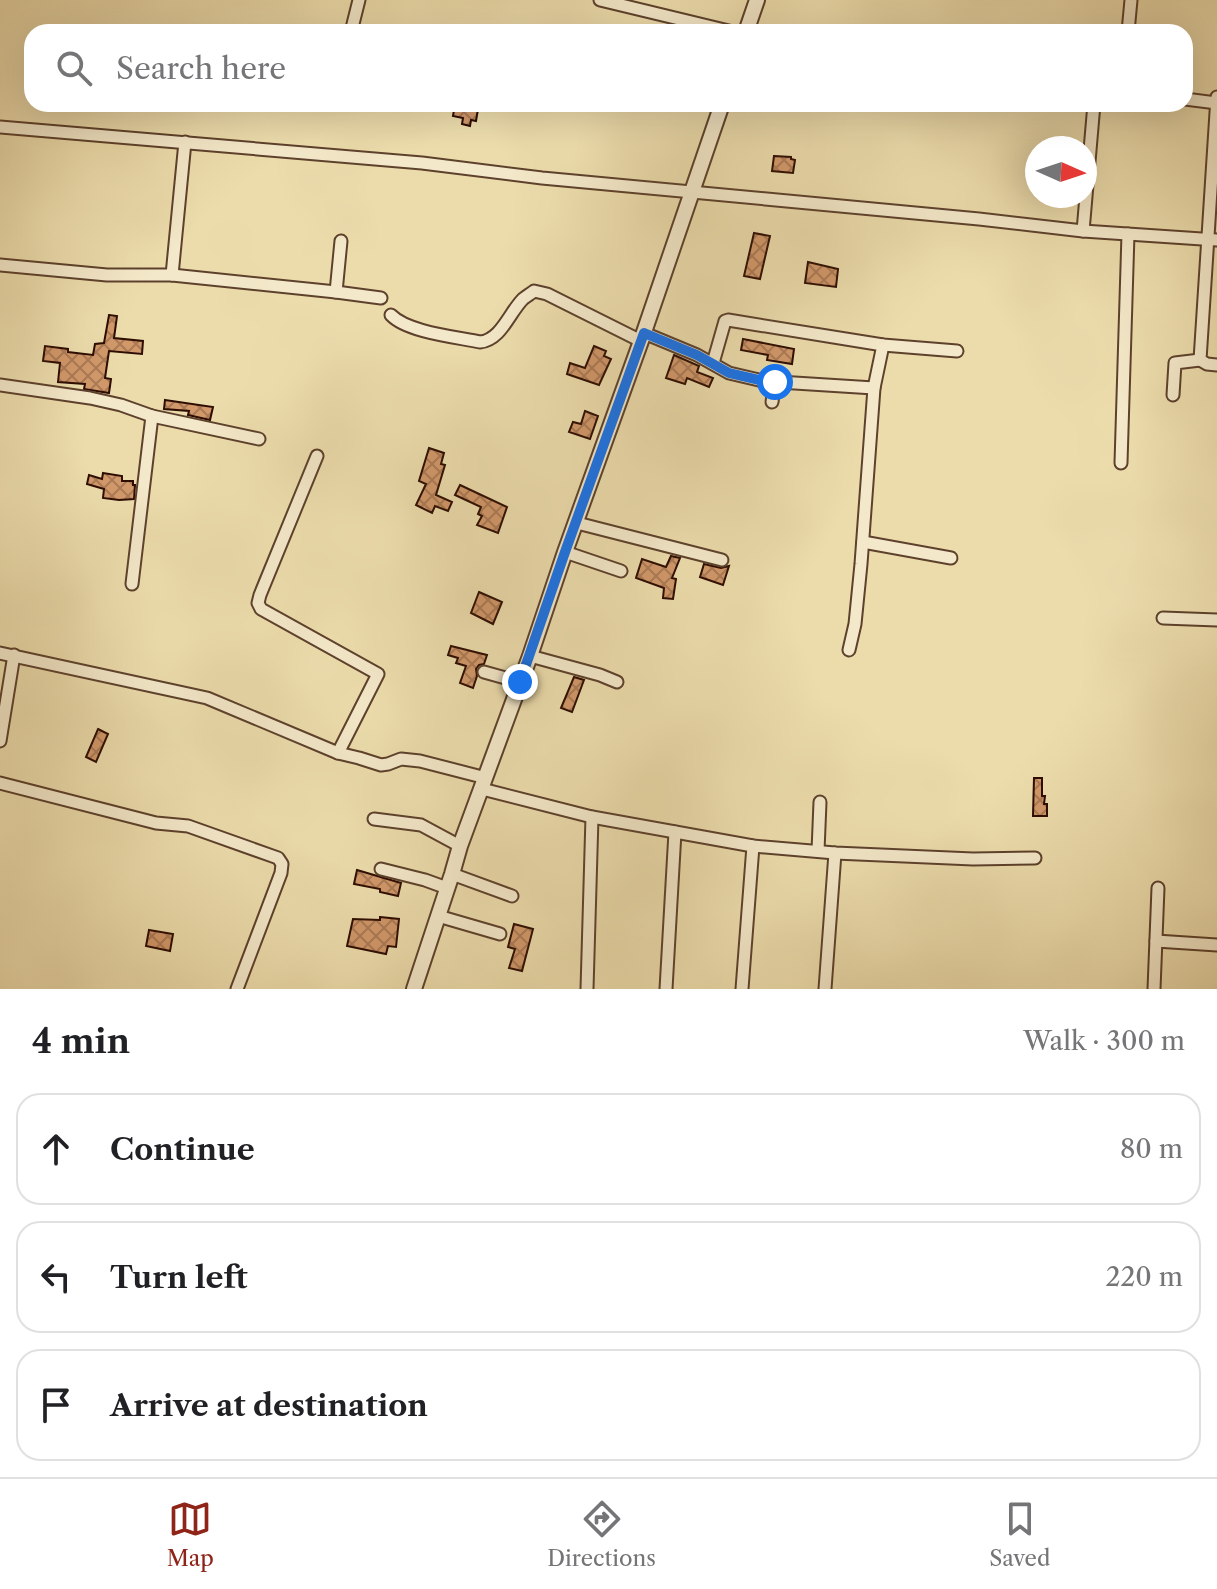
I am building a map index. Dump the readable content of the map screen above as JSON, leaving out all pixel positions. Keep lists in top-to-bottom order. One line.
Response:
{"north":"right","page":{"search":"Search here","heading":["4 min","Walk · 300 m"],"list":[["Continue","80 m"],["Turn left","220 m"],"Arrive at destination"],"nav":["Map","Directions","Saved"]}}
